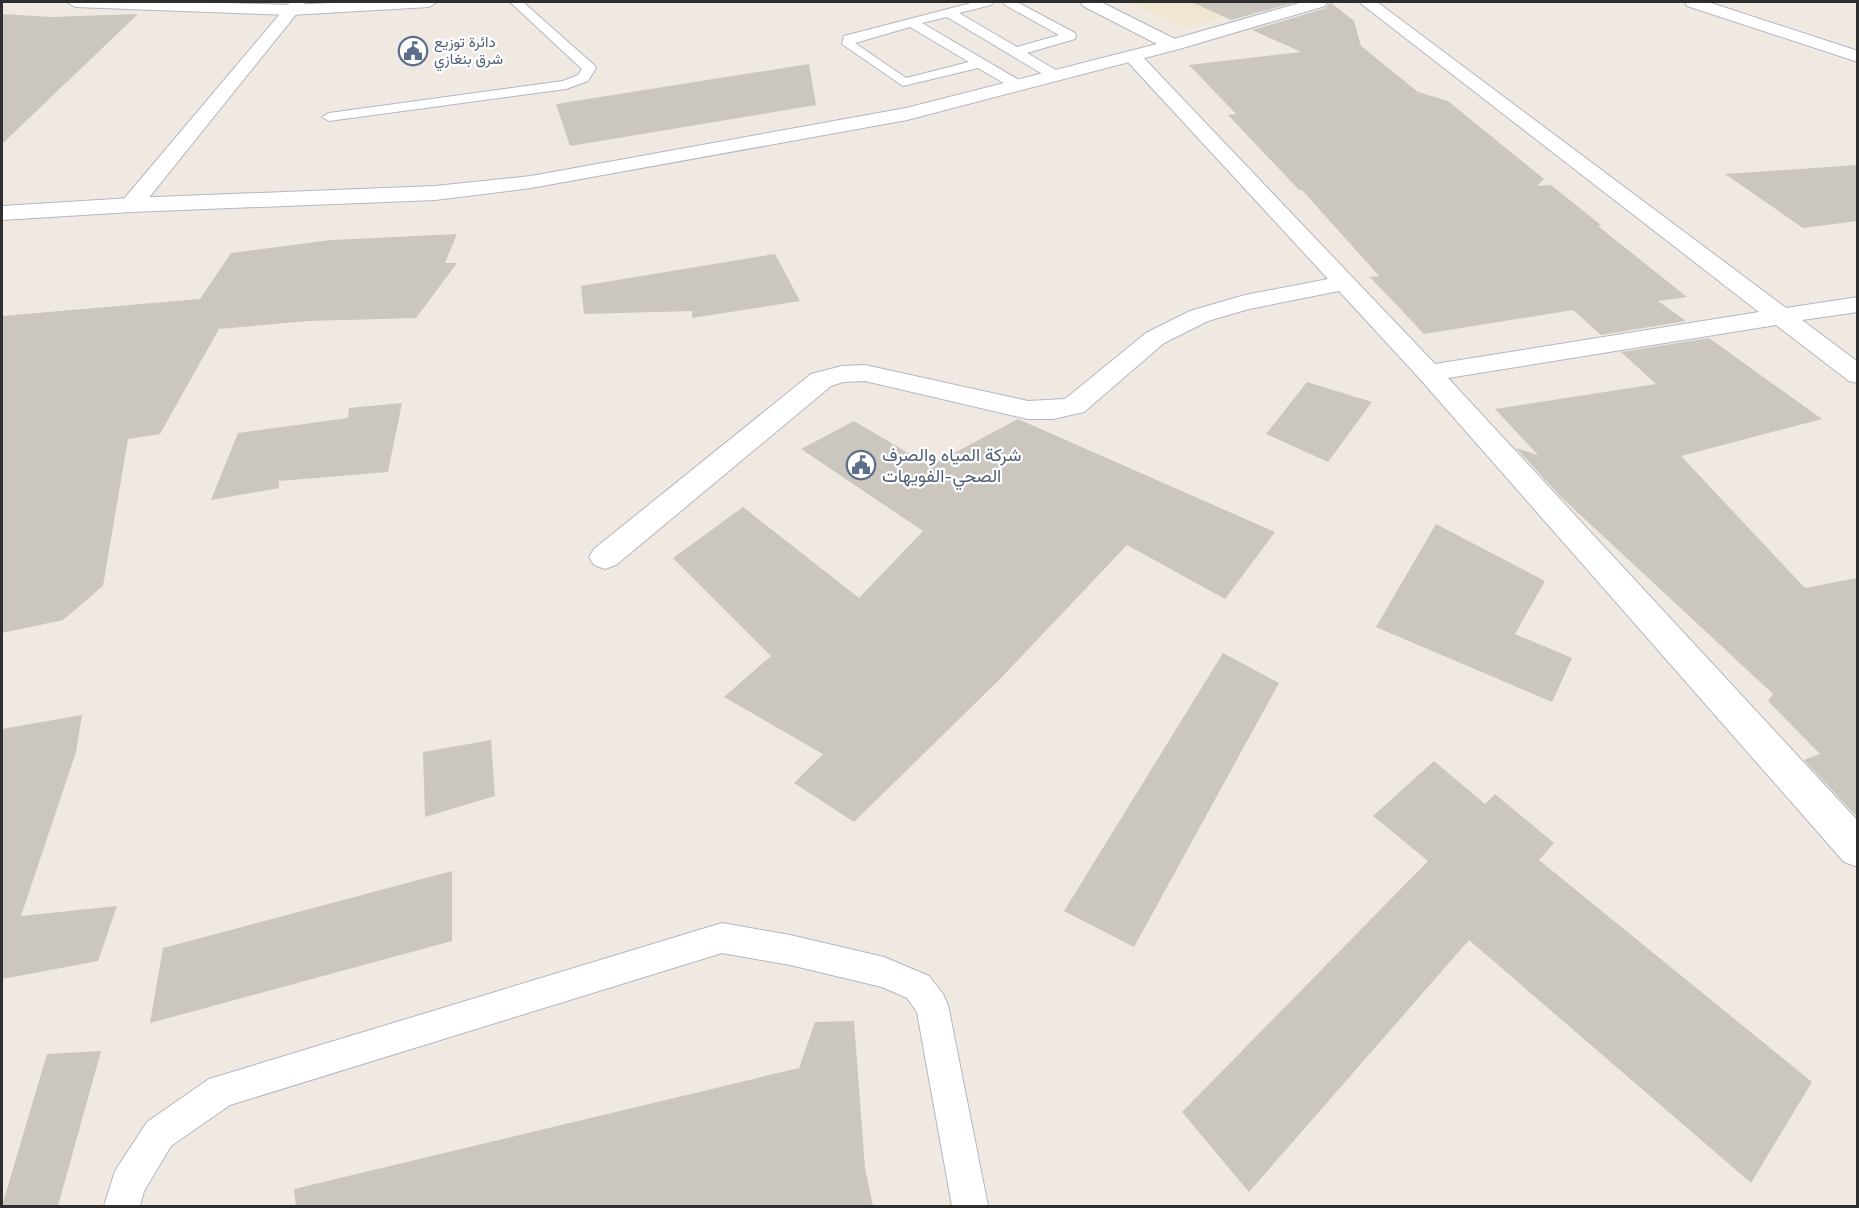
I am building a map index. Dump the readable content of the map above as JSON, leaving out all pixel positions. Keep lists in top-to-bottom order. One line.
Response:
{"places":{"public building":["دائرة توزيع شرق بنغازي","شركة المياه والصرف الصحي-الفويهات"]}}
